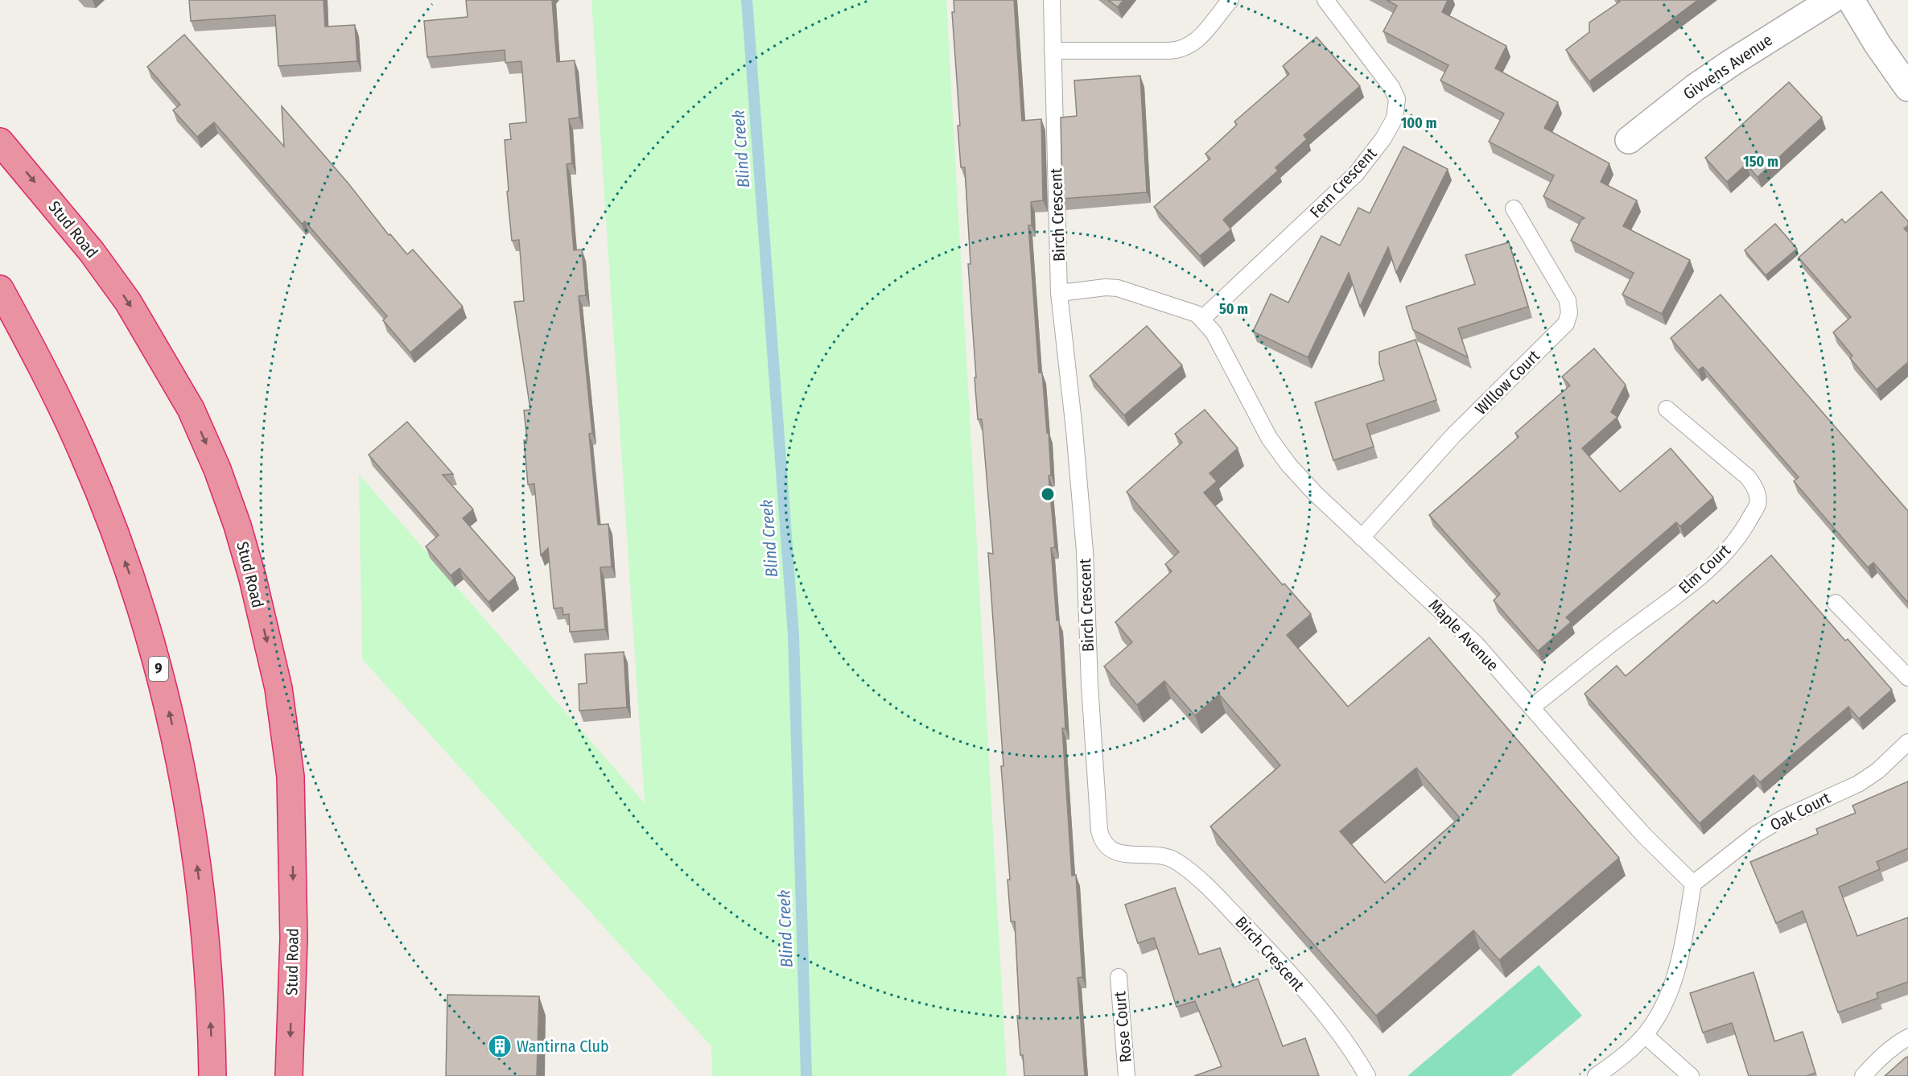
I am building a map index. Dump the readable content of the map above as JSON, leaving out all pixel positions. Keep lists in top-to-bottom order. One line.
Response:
{"streets":{"highway":["Stud Road","9"],"street":["Givvens Avenue"],"lane":["Fern Crescent","Birch Crescent","WIllow Court","Elm Court","Maple Avenue","Oak Court","Rose Court"]},"crossings":[["Fern Crescent","Maple Avenue"],["Birch Crescent","Maple Avenue"],["WIllow Court","Maple Avenue"],["Elm Court","Maple Avenue"],["Maple Avenue","Oak Court"]],"water":["Blind Creek"],"places":{"building":["Wantirna Club"]},"rings":["100 m","150 m","50 m"]}
